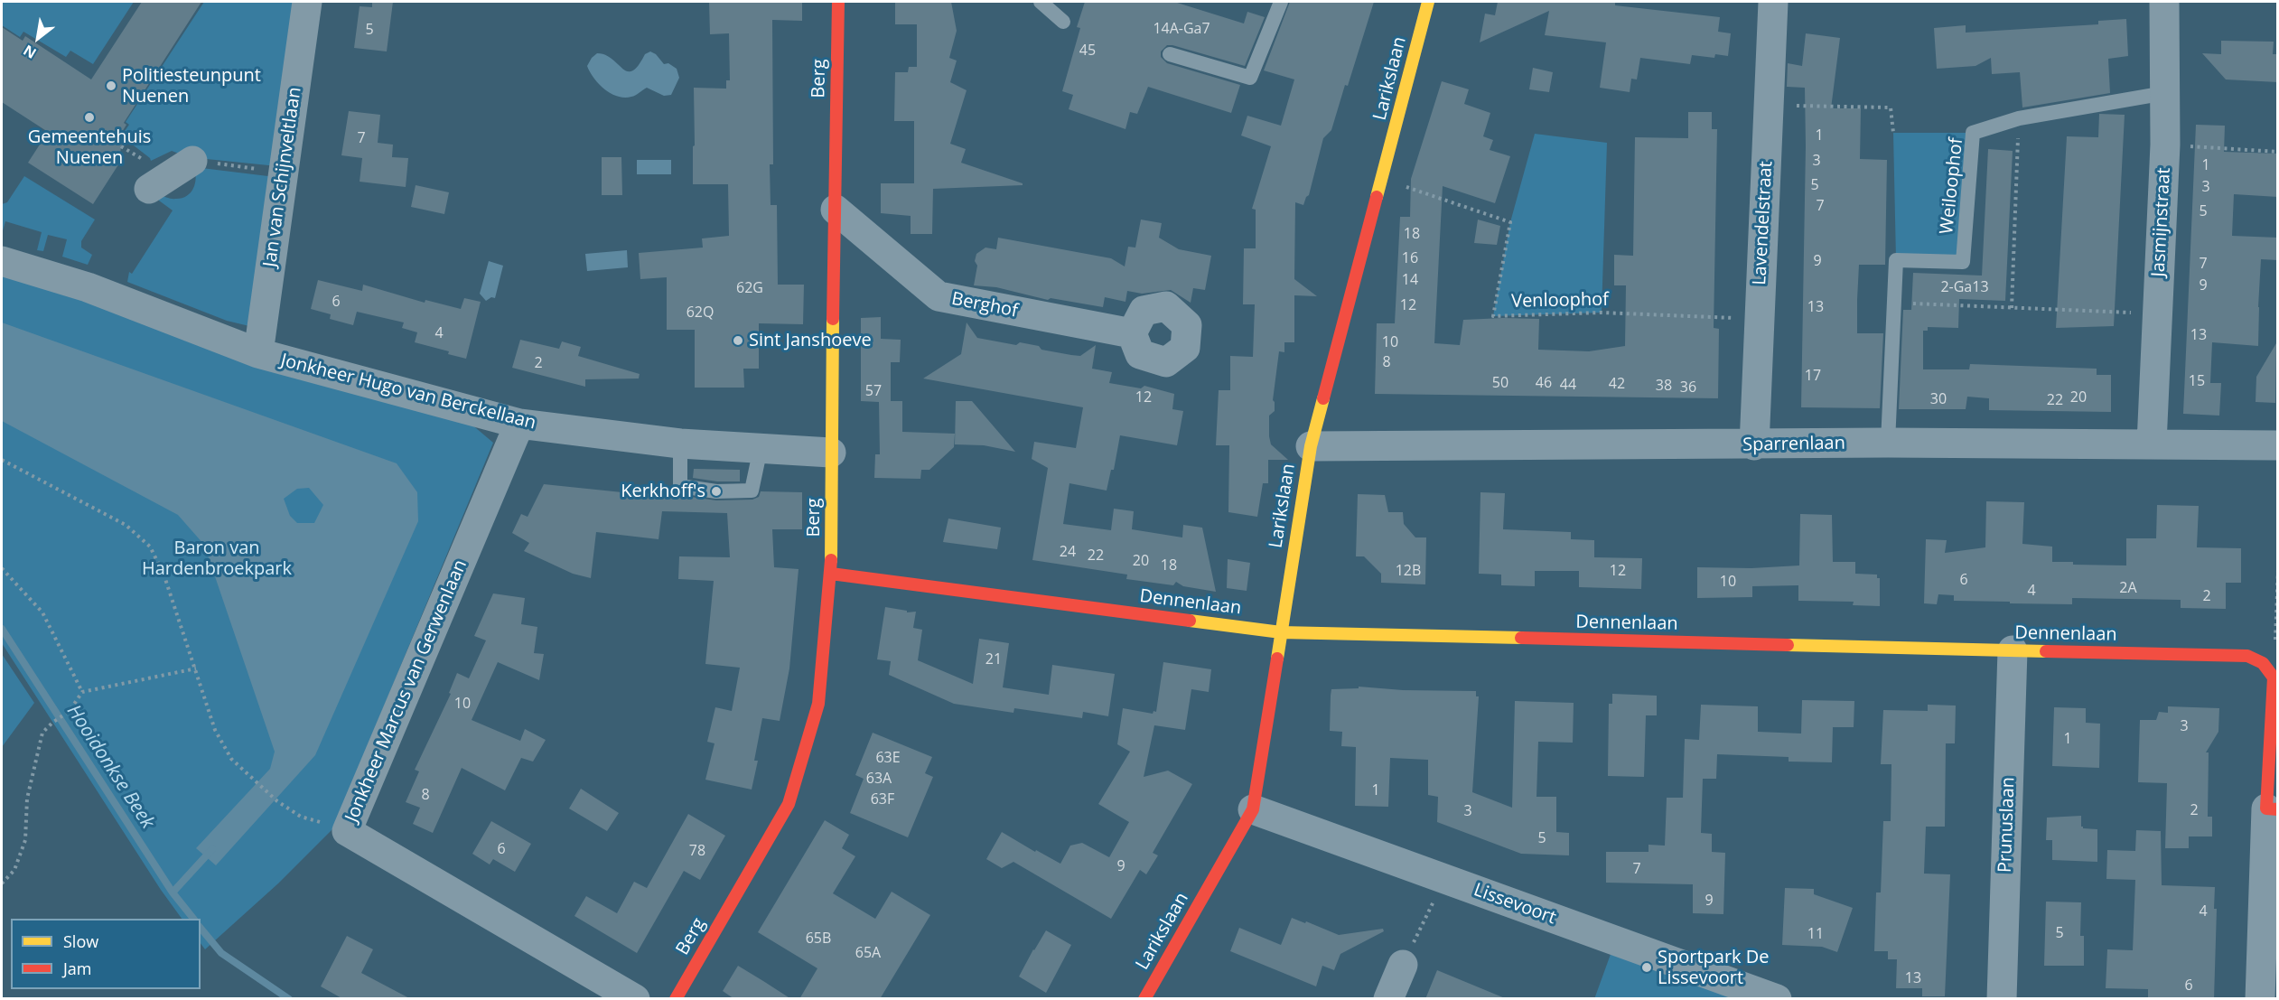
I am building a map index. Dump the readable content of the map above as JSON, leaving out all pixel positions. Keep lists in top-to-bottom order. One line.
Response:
{"streets":{"street":["Berg","Larikslaan","Jan van Schijnveltlaan","Jasmijnstraat","Lavendelstraat","Berghof","Jonkheer Hugo van Berckellaan","Sparrenlaan","Dennenlaan","Jonkheer Marcus van Gerwenlaan","Prunuslaan","Lissevoort"],"lane":["Weiloophof"],"path":["Venloophof"]},"crossings":[["Berg","Berghof"],["Berg","Jonkheer Hugo van Berckellaan"],["Berg","Dennenlaan"],["Larikslaan","Venloophof"],["Larikslaan","Sparrenlaan"],["Larikslaan","Dennenlaan"],["Larikslaan","Lissevoort"],["Jan van Schijnveltlaan","Jonkheer Hugo van Berckellaan"],["Weiloophof","Jasmijnstraat"],["Weiloophof","Sparrenlaan"],["Jasmijnstraat","Sparrenlaan"],["Lavendelstraat","Venloophof"],["Lavendelstraat","Sparrenlaan"],["Jonkheer Hugo van Berckellaan","Jonkheer Marcus van Gerwenlaan"],["Dennenlaan","Prunuslaan"]],"water":["Hooidonkse Beek"],"parks":["Baron van Hardenbroekpark"],"places":["Politiesteunpunt Nuenen","Gemeentehuis Nuenen","Sint Janshoeve","Kerkhoff's","Sportpark De Lissevoort"],"house_numbers":["14A-Ga7","5","45","1","7","3","1","5","3","7","5","18","16","9","7","14","9","2-Ga13","62G","6","12","13","62Q","4","13","10","8","2","17","15","50","46","42","44","38","36","57","12","20","30","22","24","22","20","18","12B","12","6","10","2A","4","2","21","10","3","1","63E","63A","1","8","63F","2","3","5","6","78","9","7","9","4","5","11","65B","65A","13","6"],"legend":["Slow","Jam"],"north":"bottom left"}
